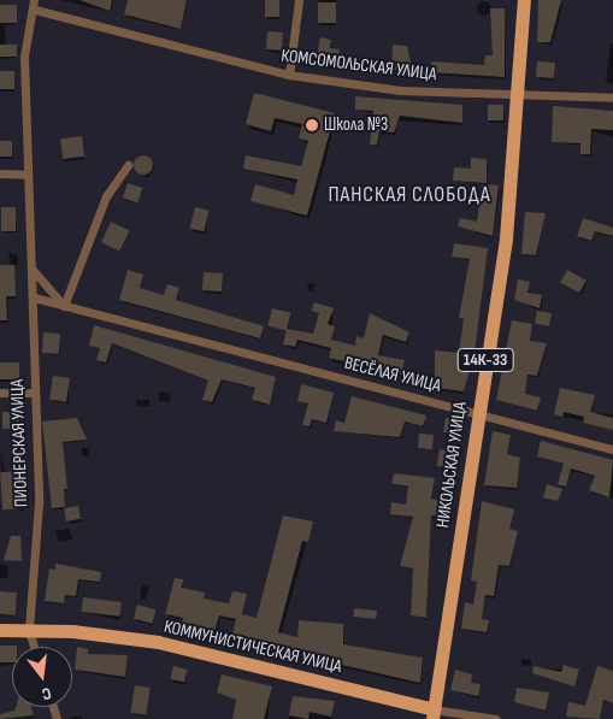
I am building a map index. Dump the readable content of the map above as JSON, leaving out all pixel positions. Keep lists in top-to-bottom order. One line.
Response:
{"streets":{"main road":["14К-33","НИКОЛЬСКАЯ УЛИЦА","КОММУНИСТИЧЕСКАЯ УЛИЦА"],"street":["КОМСОМОЛЬСКАЯ УЛИЦА","ВЕСЁЛАЯ УЛИЦА","ПИОНЕРСКАЯ УЛИЦА"]},"crossings":[["КОМСОМОЛЬСКАЯ УЛИЦА","ПИОНЕРСКАЯ УЛИЦА"],["КОМСОМОЛЬСКАЯ УЛИЦА","НИКОЛЬСКАЯ УЛИЦА"],["ВЕСЁЛАЯ УЛИЦА","НИКОЛЬСКАЯ УЛИЦА"],["ПИОНЕРСКАЯ УЛИЦА","КОММУНИСТИЧЕСКАЯ УЛИЦА"],["НИКОЛЬСКАЯ УЛИЦА","КОММУНИСТИЧЕСКАЯ УЛИЦА"]],"districts":["ПАНСКАЯ СЛОБОДА"],"places":["Школа №3"],"north":"bottom"}
